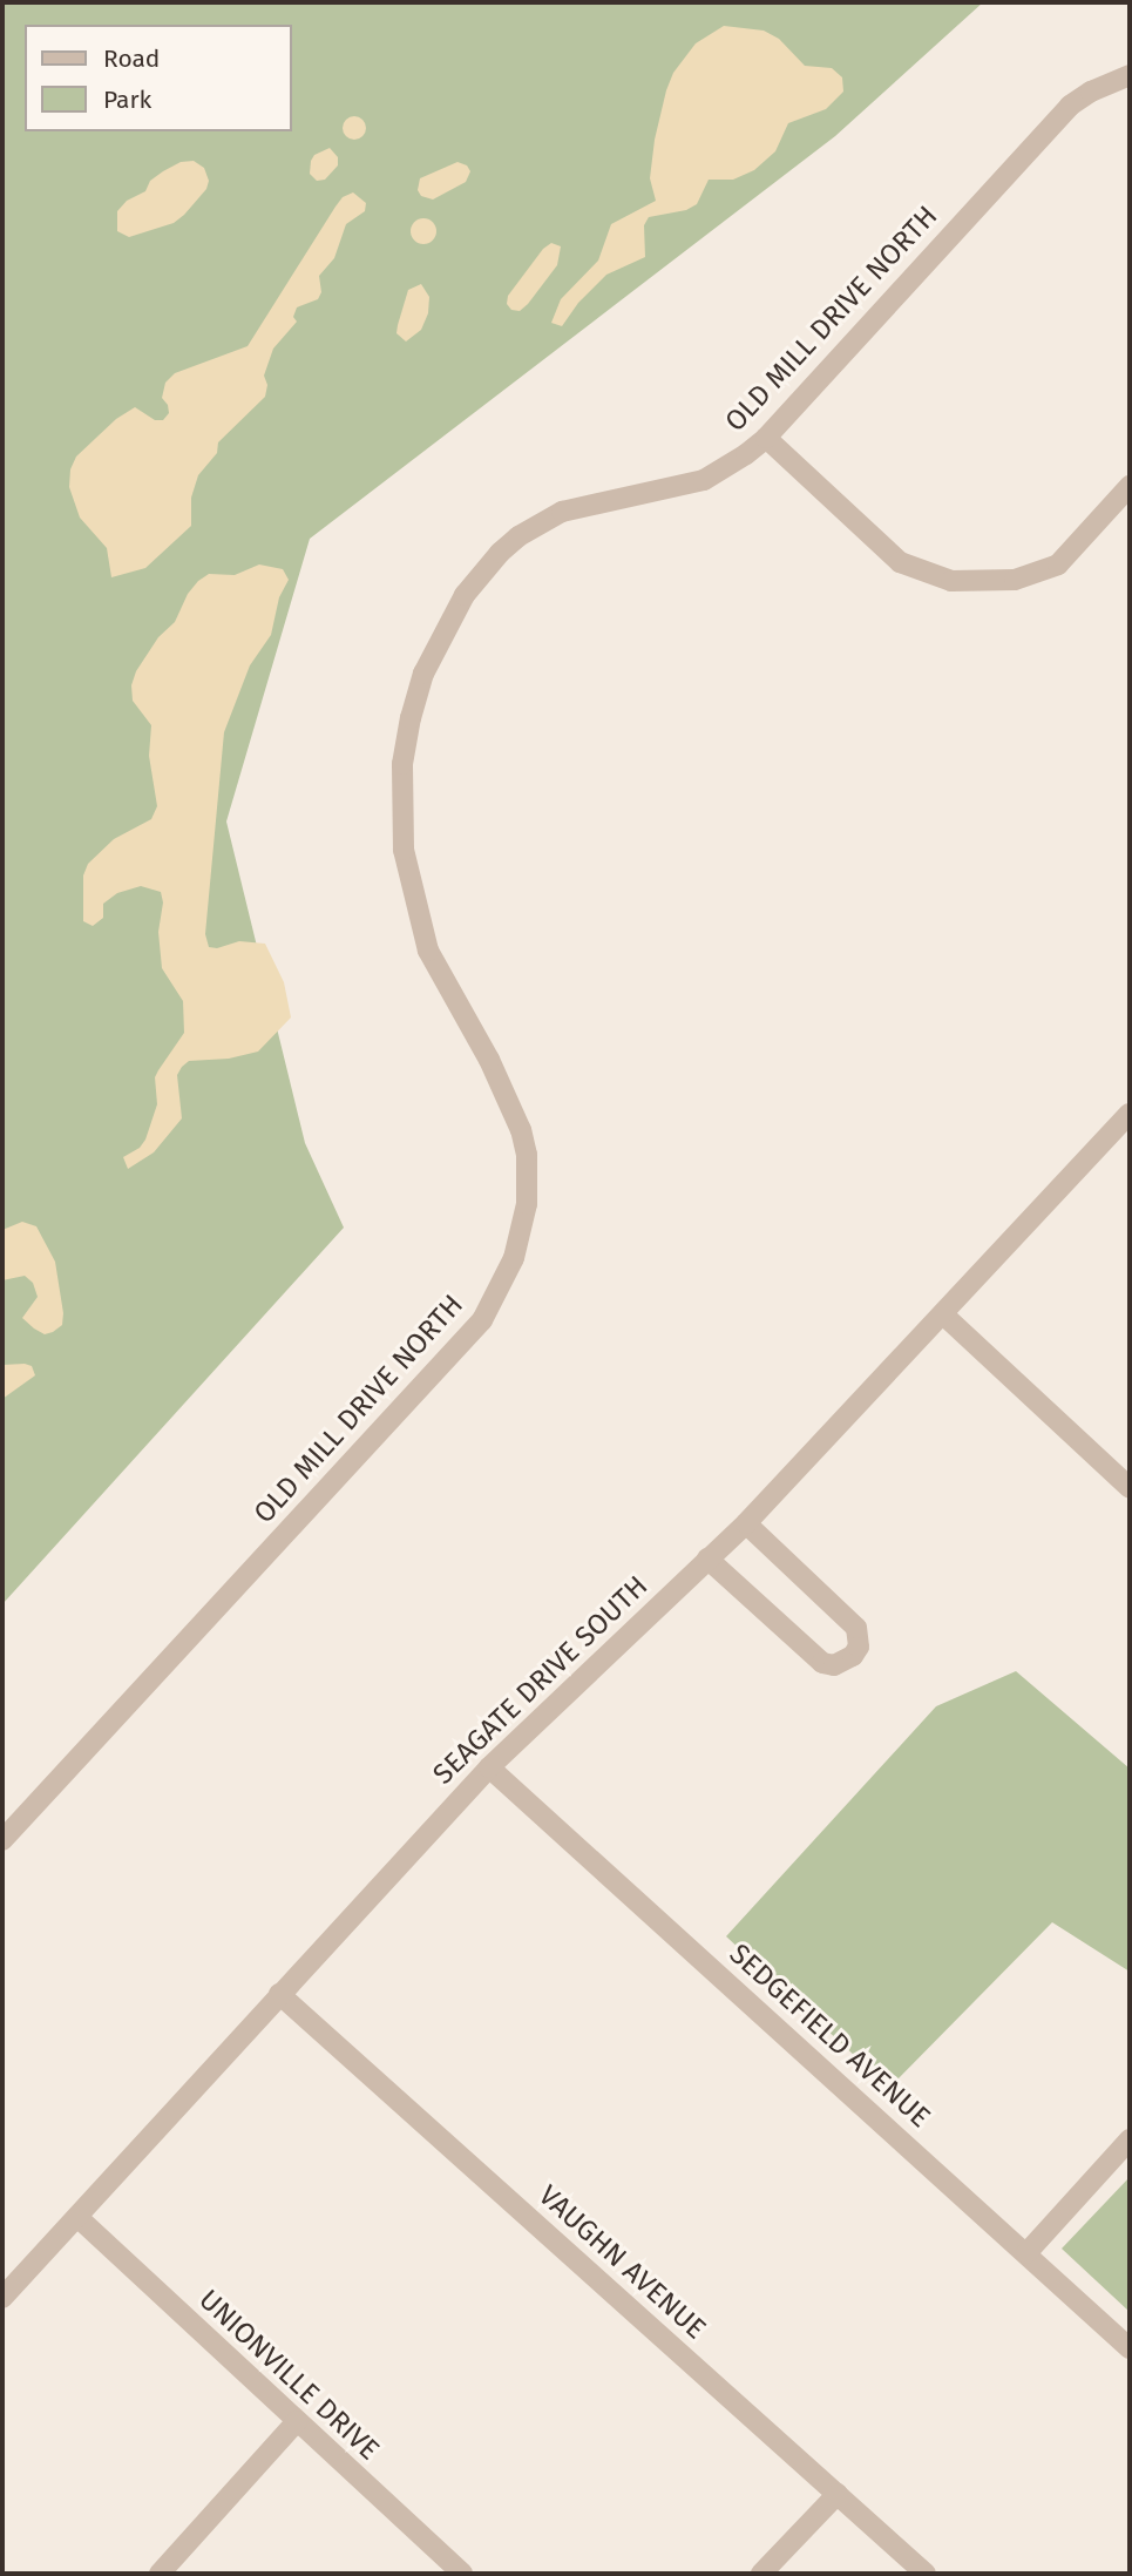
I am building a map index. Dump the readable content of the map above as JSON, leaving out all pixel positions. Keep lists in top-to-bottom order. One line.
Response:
{"streets":{"street":["OLD MILL DRIVE NORTH","SEAGATE DRIVE SOUTH","SEDGEFIELD AVENUE","VAUGHN AVENUE","UNIONVILLE DRIVE"]},"crossings":[["SEAGATE DRIVE SOUTH","SEDGEFIELD AVENUE"],["SEAGATE DRIVE SOUTH","VAUGHN AVENUE"],["SEAGATE DRIVE SOUTH","UNIONVILLE DRIVE"]],"legend":["Road","Park"]}
